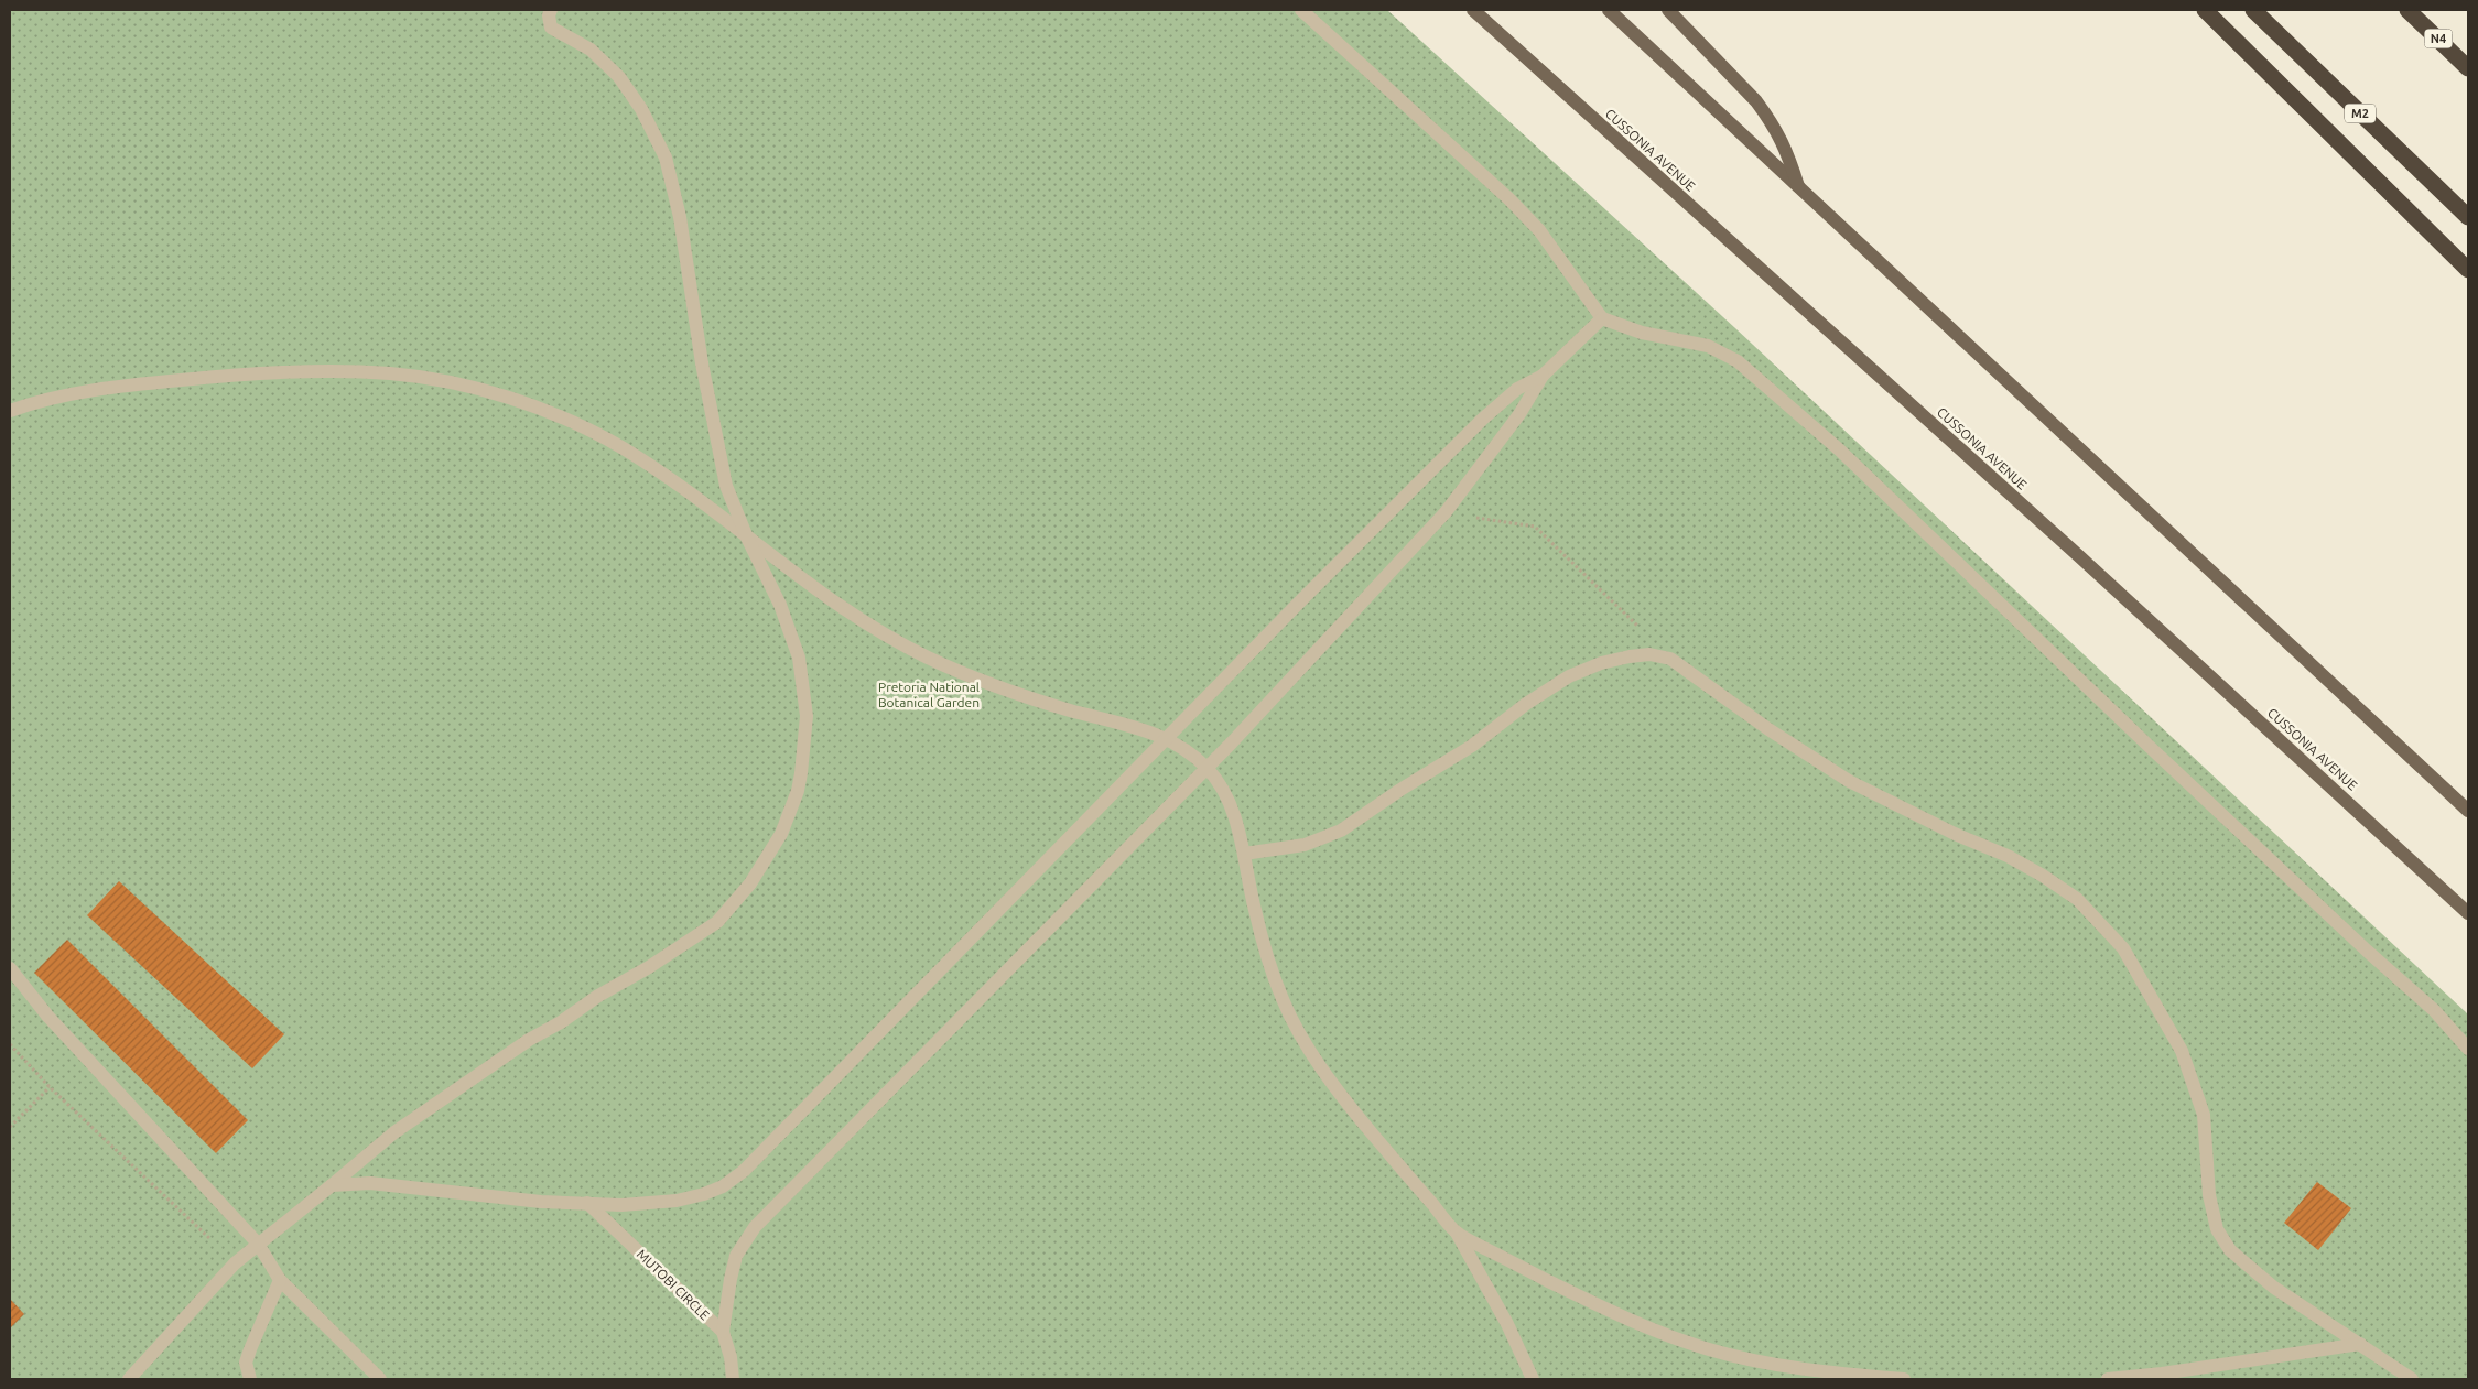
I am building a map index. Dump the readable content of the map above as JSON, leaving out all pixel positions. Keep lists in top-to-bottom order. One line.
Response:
{"streets":{"highway":["N4","M2"],"main road":["CUSSONIA AVENUE"],"lane":["MUTOBI CIRCLE"]},"parks":["Pretoria National Botanical Garden"]}
